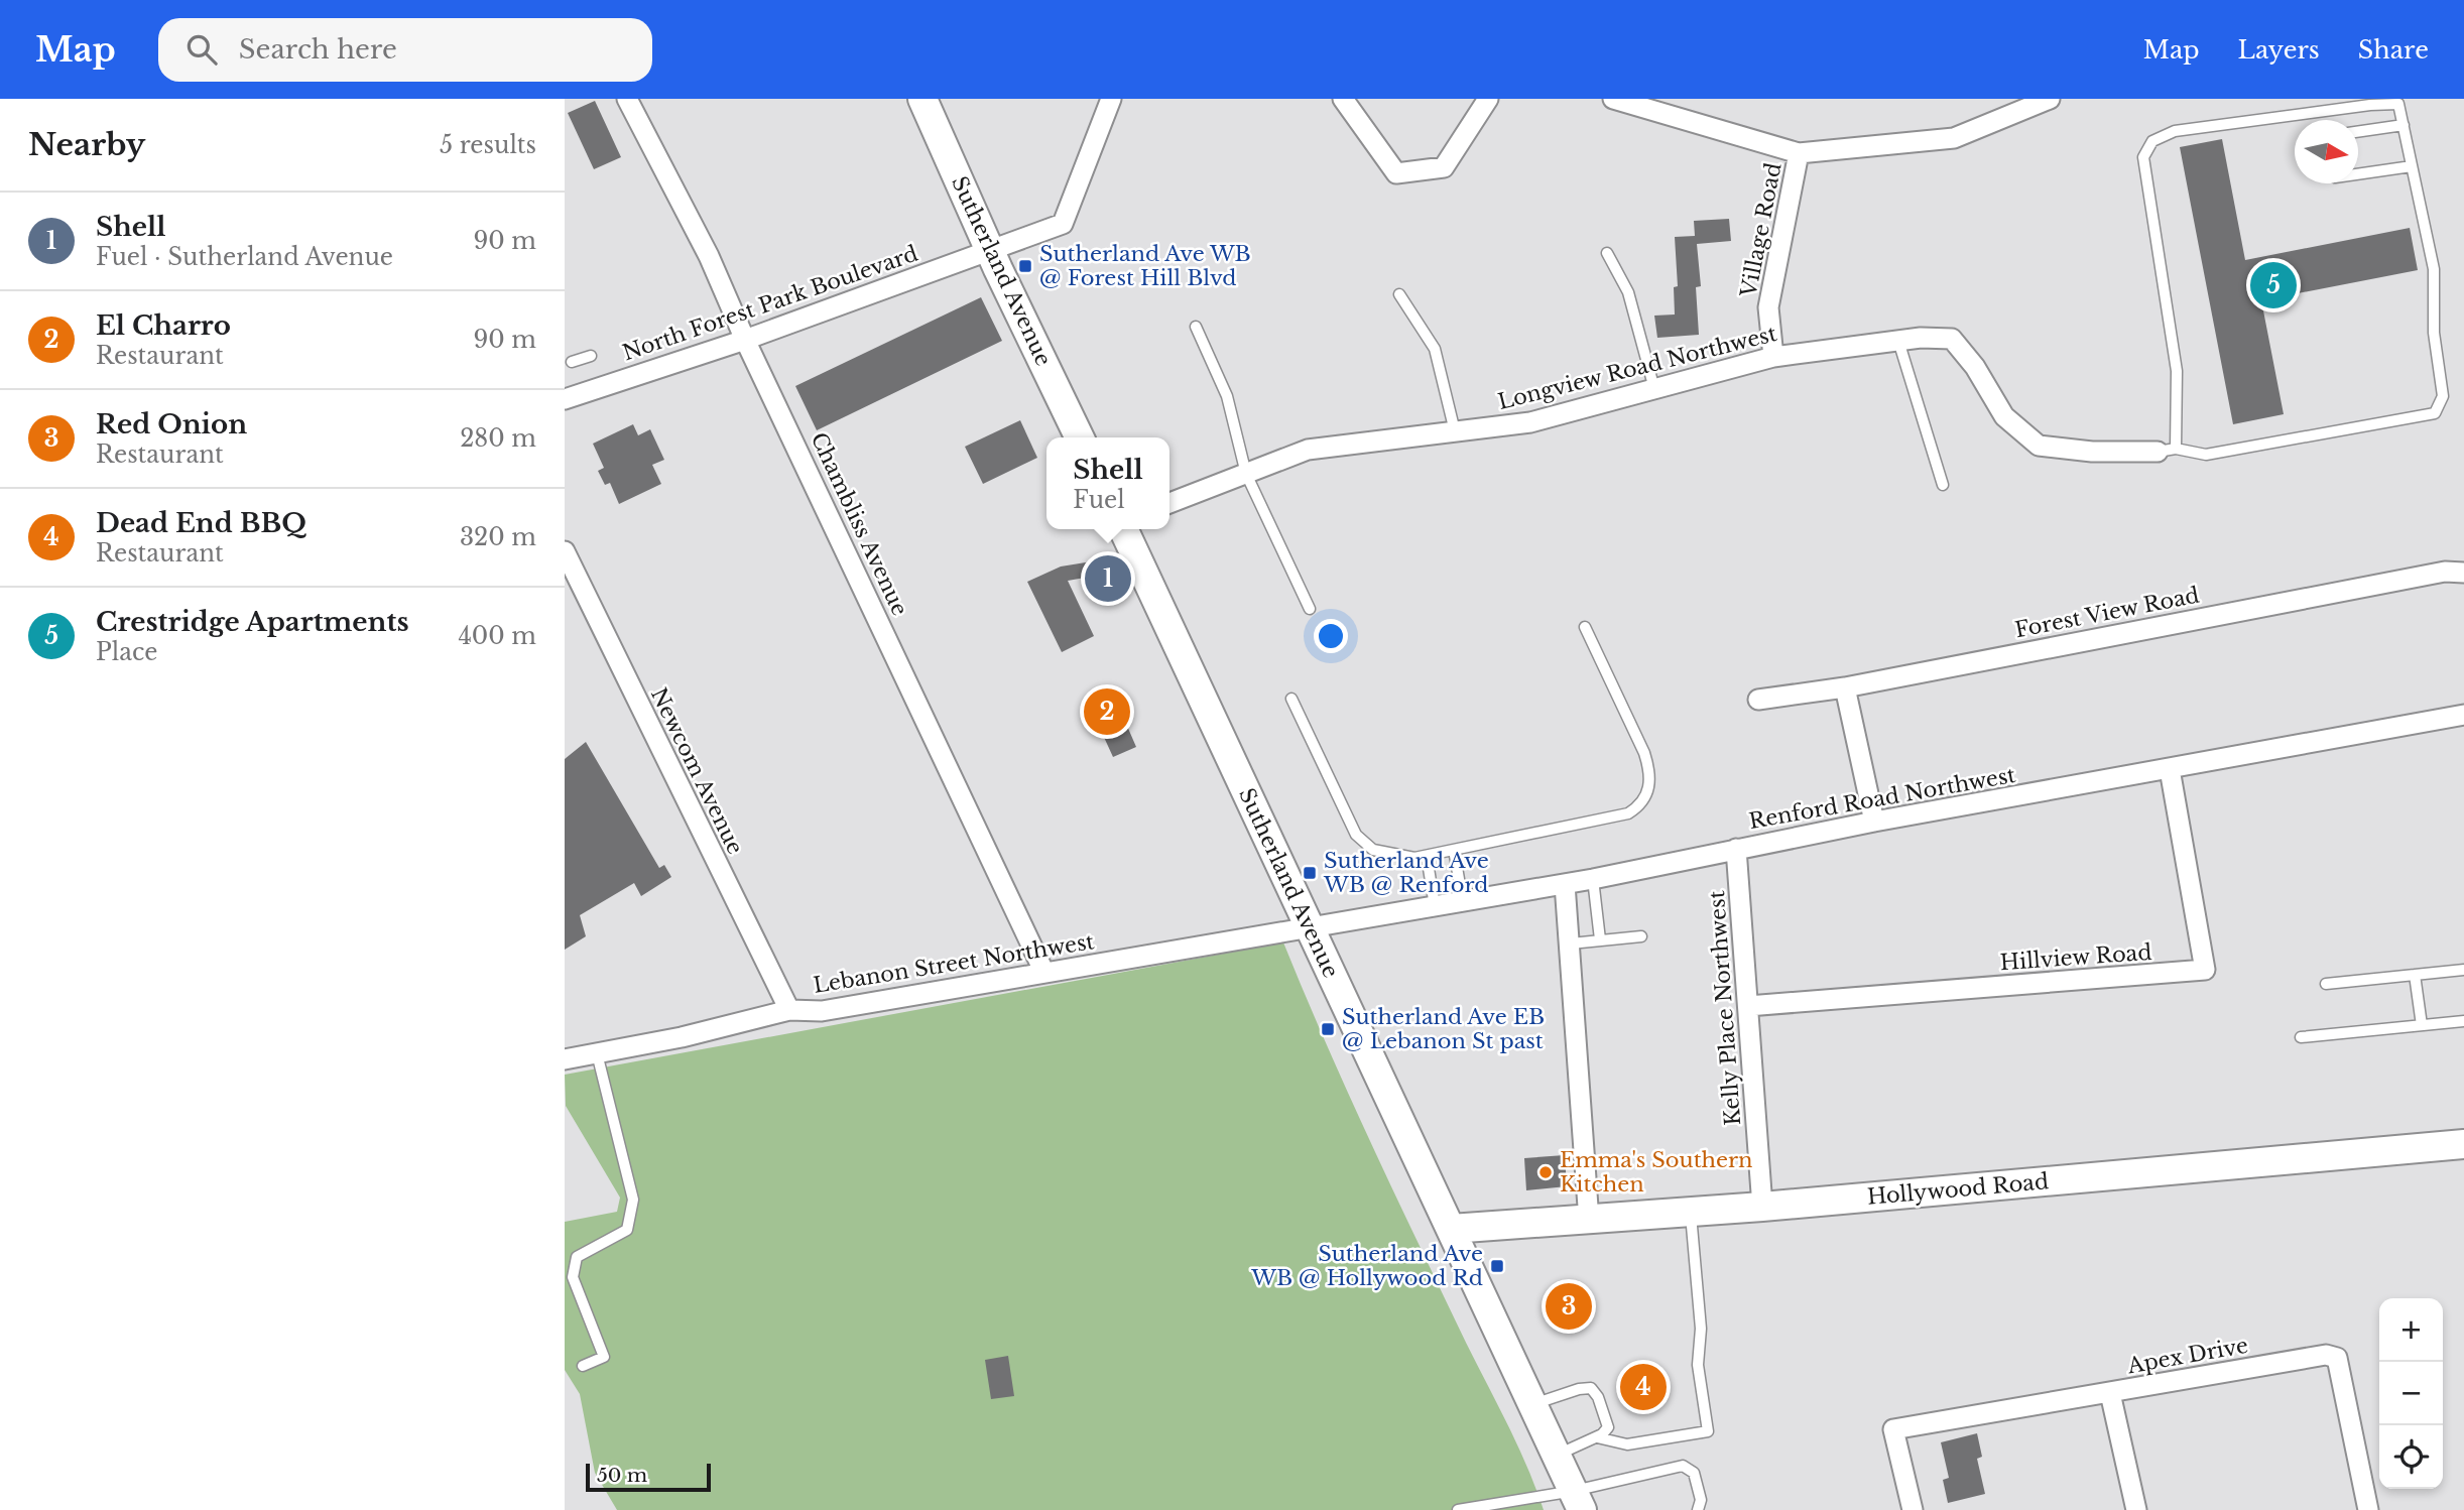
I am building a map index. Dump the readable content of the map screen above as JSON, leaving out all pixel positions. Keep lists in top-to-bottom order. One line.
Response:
{"streets":{"street":["Village Road","Sutherland Avenue","North Forest Park Boulevard","Longview Road Northwest","Chambliss Avenue","Forest View Road","Newcom Avenue","Renford Road Northwest","Hillview Road","Lebanon Street Northwest","Kelly Place Northwest","Hollywood Road","Apex Drive"]},"crossings":[["Village Road","Longview Road Northwest"],["Sutherland Avenue","North Forest Park Boulevard"],["Sutherland Avenue","Renford Road Northwest"],["Sutherland Avenue","Lebanon Street Northwest"],["Sutherland Avenue","Hollywood Road"],["North Forest Park Boulevard","Chambliss Avenue"],["Chambliss Avenue","Lebanon Street Northwest"],["Newcom Avenue","Lebanon Street Northwest"],["Renford Road Northwest","Hillview Road"],["Renford Road Northwest","Lebanon Street Northwest"],["Renford Road Northwest","Kelly Place Northwest"],["Hillview Road","Kelly Place Northwest"],["Kelly Place Northwest","Hollywood Road"]],"places":{"transit":["Sutherland Ave WB @ Forest Hill Blvd","Sutherland Ave WB @ Renford","Sutherland Ave EB @ Lebanon St past","Sutherland Ave WB @ Hollywood Rd"],"other":["Emma's Southern Kitchen"]},"scale_bar":"50 m","north":"right","page":{"header":"Map","search":"Search here","nav":["Map","Layers","Share"],"heading":["Nearby","5 results"],"list":[{"mark":"1","name":"Shell","note":"Fuel · Sutherland Avenue","value":"90 m"},{"mark":"2","name":"El Charro","note":"Restaurant","value":"90 m"},{"mark":"3","name":"Red Onion","note":"Restaurant","value":"280 m"},{"mark":"4","name":"Dead End BBQ","note":"Restaurant","value":"320 m"},{"mark":"5","name":"Crestridge Apartments","note":"Place","value":"400 m"}],"pins":["5","1","2","3","4"],"popup":["Shell","Fuel"],"map_buttons":["+","−"],"scale":"50 m"}}
